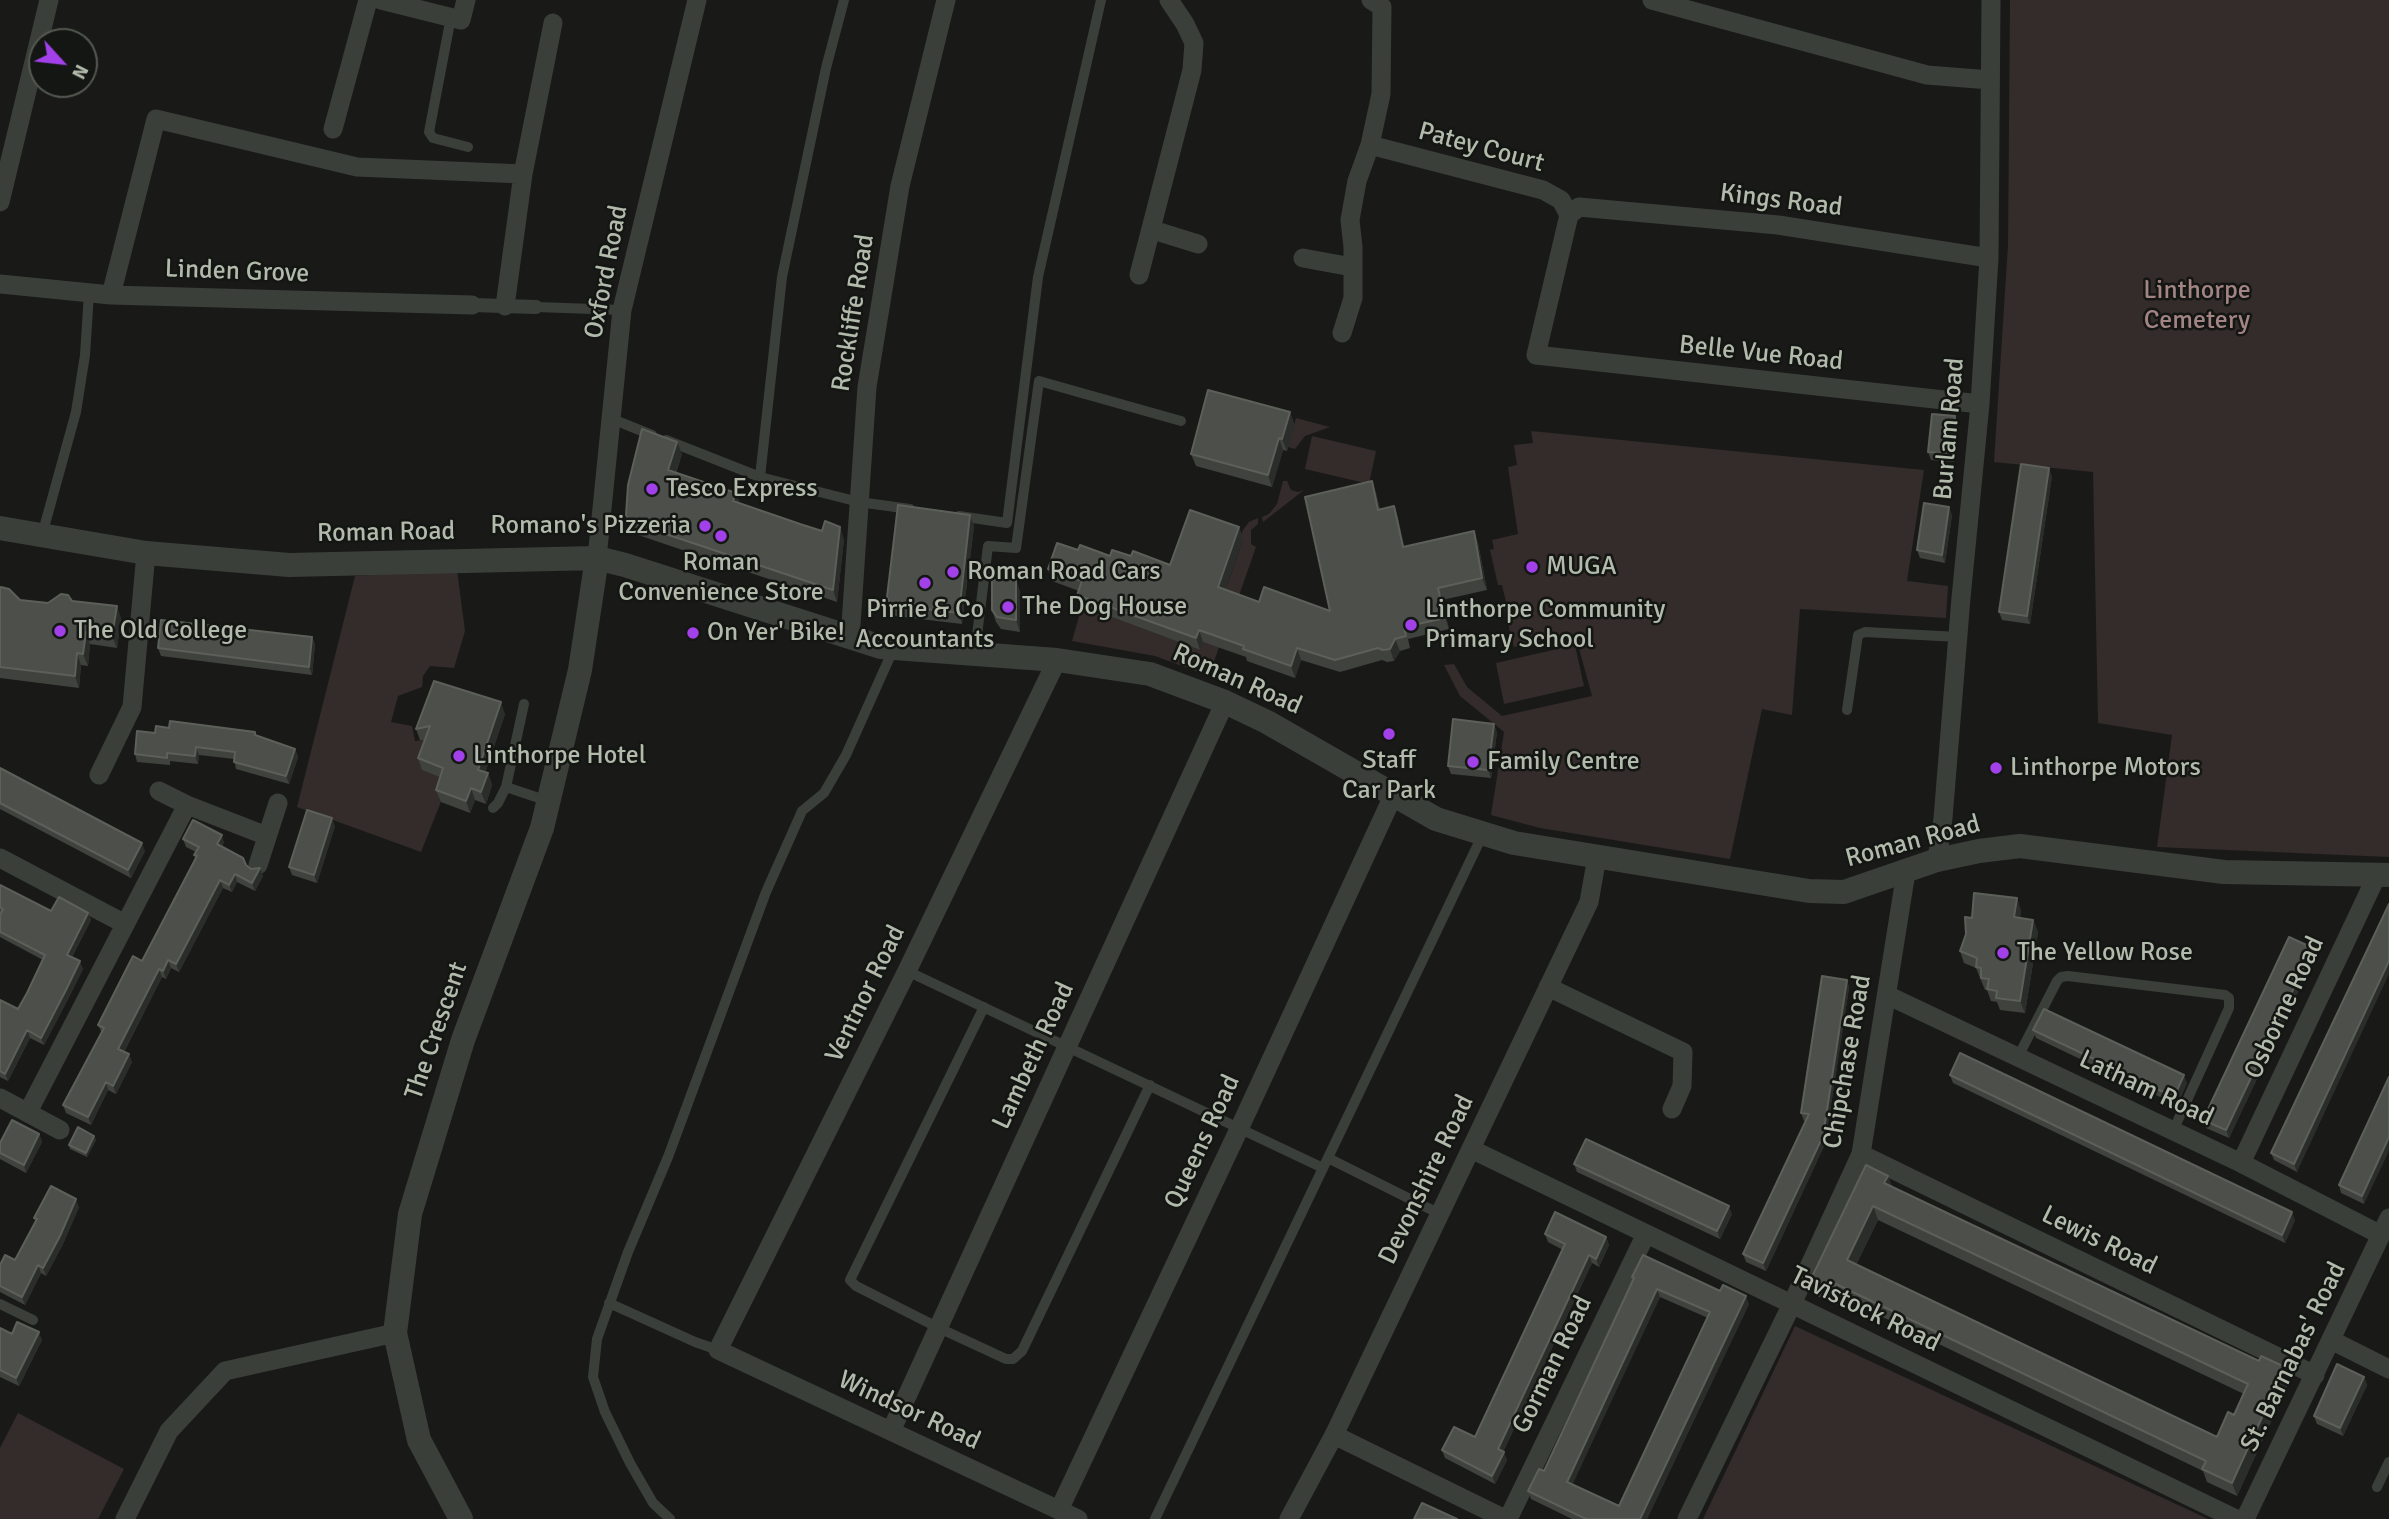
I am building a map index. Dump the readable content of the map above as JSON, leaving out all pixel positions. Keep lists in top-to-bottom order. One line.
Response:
{"streets":{"street":["Patey Court","Kings Road","Linden Grove","Oxford Road","Rockliffe Road","Belle Vue Road","Burlam Road","Roman Road","Ventnor Road","Osborne Road","The Crescent","Lambeth Road","Chipchase Road","Latham Road","Queens Road","Devonshire Road","Lewis Road","Tavistock Road","St. Barnabas' Road","Gorman Road","Windsor Road"]},"crossings":[["Patey Court","Kings Road"],["Patey Court","Belle Vue Road"],["Kings Road","Belle Vue Road"],["Kings Road","Burlam Road"],["Oxford Road","Roman Road"],["Oxford Road","The Crescent"],["Rockliffe Road","Roman Road"],["Belle Vue Road","Burlam Road"],["Burlam Road","Roman Road"],["Roman Road","Ventnor Road"],["Roman Road","Osborne Road"],["Roman Road","The Crescent"],["Roman Road","Lambeth Road"],["Roman Road","Chipchase Road"],["Roman Road","Queens Road"],["Roman Road","Devonshire Road"],["Ventnor Road","Windsor Road"],["Osborne Road","Latham Road"],["Lambeth Road","Windsor Road"],["Chipchase Road","Latham Road"],["Chipchase Road","Lewis Road"],["Chipchase Road","Tavistock Road"],["Latham Road","St. Barnabas' Road"],["Queens Road","Windsor Road"],["Devonshire Road","Tavistock Road"],["Lewis Road","St. Barnabas' Road"],["Tavistock Road","Gorman Road"]],"parks":["Linthorpe Cemetery"],"places":["Tesco Express","Romano's Pizzeria","Roman Convenience Store","MUGA","Roman Road Cars","Pirrie & Co Accountants","The Dog House","Linthorpe Community Primary School","The Old College","On Yer' Bike!","Staff Car Park","Linthorpe Hotel","Family Centre","Linthorpe Motors","The Yellow Rose"],"north":"bottom right"}
